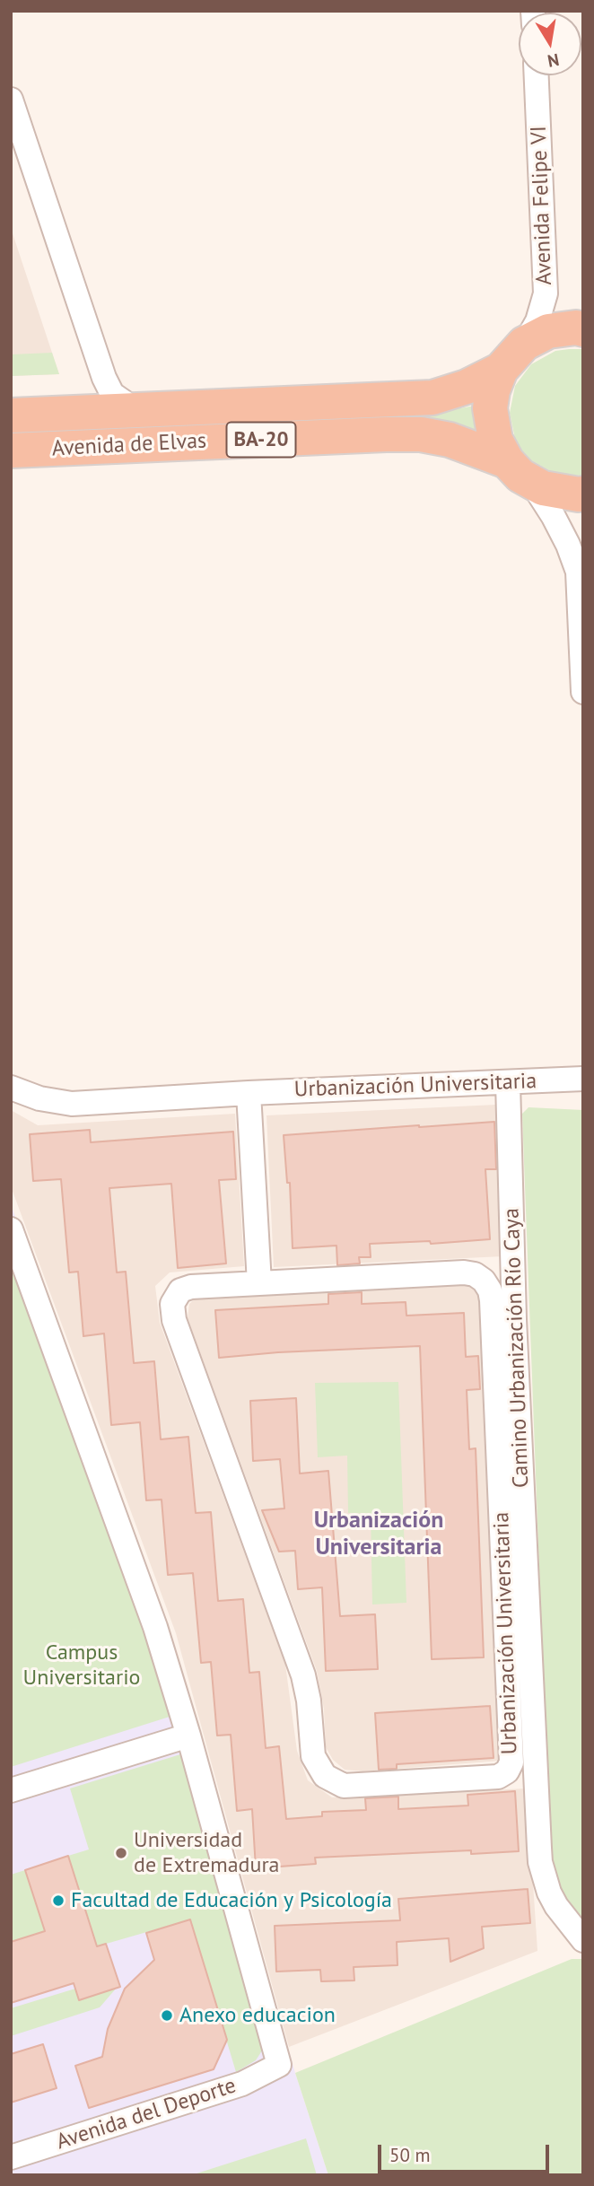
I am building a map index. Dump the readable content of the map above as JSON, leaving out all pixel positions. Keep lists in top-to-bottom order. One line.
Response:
{"streets":{"highway":["BA-20","Avenida de Elvas"],"street":["Avenida Felipe VI","Urbanización Universitaria","Camino Urbanización Río Caya","Avenida del Deporte"]},"crossings":[["Urbanización Universitaria","Camino Urbanización Río Caya"]],"districts":["Urbanización Universitaria"],"parks":["Campus Universitario"],"places":["Universidad de Extremadura","Facultad de Educación y Psicología","Anexo educacion"],"scale_bar":"50 m","north":"bottom"}
